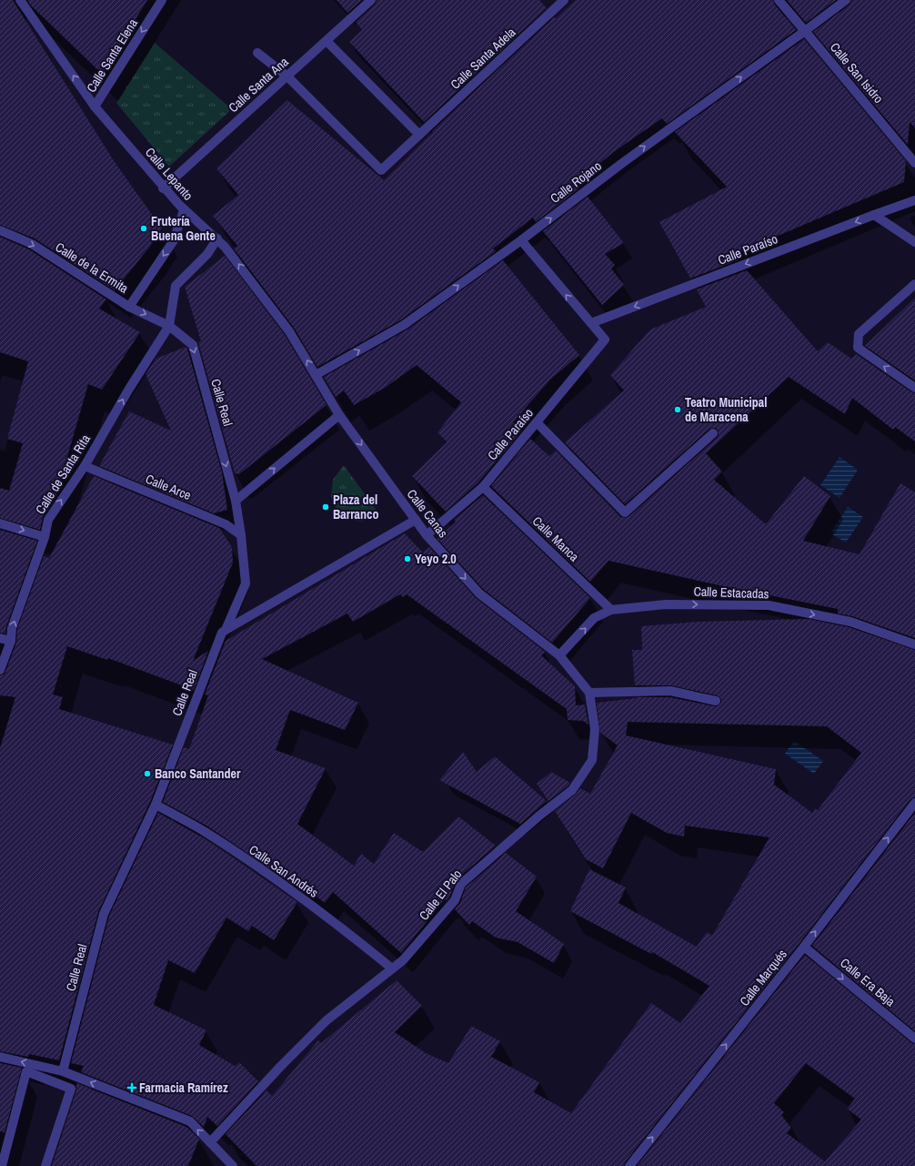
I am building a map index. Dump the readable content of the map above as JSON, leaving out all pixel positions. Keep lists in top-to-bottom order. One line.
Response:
{"streets":{"street":["Calle Santa Elena","Calle Santa Adela","Calle San Isidro","Calle Santa Ana","Calle Lepanto","Calle Rojano","Calle Paraíso","Calle de la Ermita","Calle Real","Calle de Santa Rita","Calle Arce","Calle Canas","Calle Manca","Calle Estacadas","Calle San Andrés","Calle El Palo","Calle Marqués","Calle Era Baja"]},"crossings":[["Calle Santa Elena","Calle Lepanto"],["Calle Santa Adela","Calle Santa Ana"],["Calle San Isidro","Calle Rojano"],["Calle Santa Ana","Calle Lepanto"],["Calle Lepanto","Calle Rojano"],["Calle Lepanto","Calle Canas"],["Calle Rojano","Calle Paraíso"],["Calle Paraíso","Calle Canas"],["Calle Paraíso","Calle Manca"],["Calle de la Ermita","Calle Real"],["Calle de la Ermita","Calle de Santa Rita"],["Calle Real","Calle de Santa Rita"],["Calle Real","Calle Arce"],["Calle Real","Calle San Andrés"],["Calle de Santa Rita","Calle Arce"],["Calle Canas","Calle Estacadas"],["Calle Manca","Calle Estacadas"],["Calle San Andrés","Calle El Palo"],["Calle Marqués","Calle Era Baja"]],"one_way":["Calle Santa Elena","Calle Lepanto","Calle Rojano","Calle Paraíso","Calle de la Ermita","Calle de Santa Rita","Calle Canas","Calle Estacadas","Calle Marqués","Calle Era Baja"],"places":{"other":["Frutería Buena Gente","Teatro Municipal de Maracena","Plaza del Barranco","Yeyo 2.0","Banco Santander"],"health":["Farmacia Ramírez"]}}
